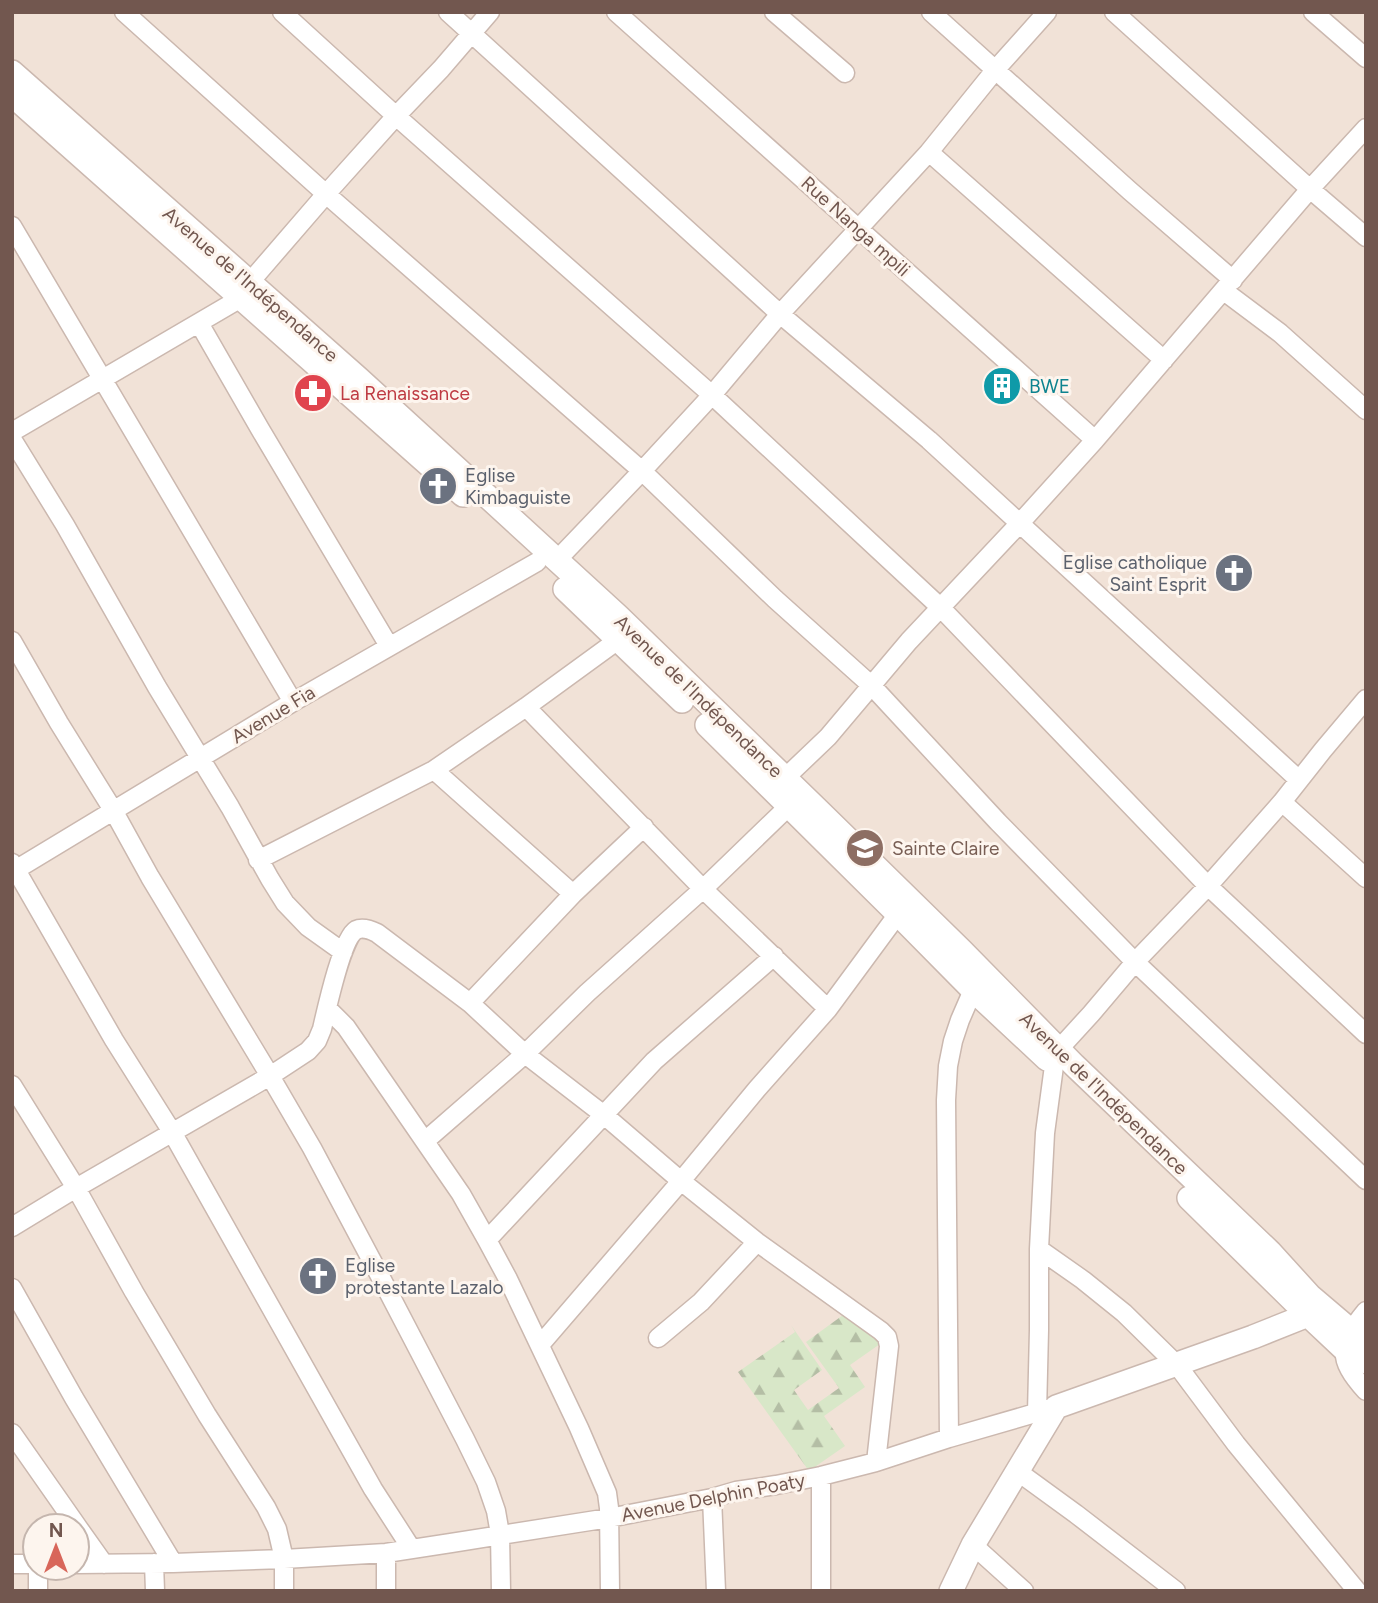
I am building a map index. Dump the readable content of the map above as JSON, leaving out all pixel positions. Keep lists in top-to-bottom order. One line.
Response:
{"streets":{"street":["Rue Nanga mpili","Avenue de l'Indépendance","Avenue Fia","Avenue Delphin Poaty"]},"crossings":[["Rue Nanga mpili","Avenue Fia"],["Avenue de l'Indépendance","Avenue Fia"],["Avenue de l'Indépendance","Avenue Delphin Poaty"]],"places":{"building":["BWE"],"pharmacy":["La Renaissance"],"church":["Eglise Kimbaguiste","Eglise catholique Saint Esprit","Eglise protestante Lazalo"],"school or university":["Sainte Claire"]},"north":"top"}
